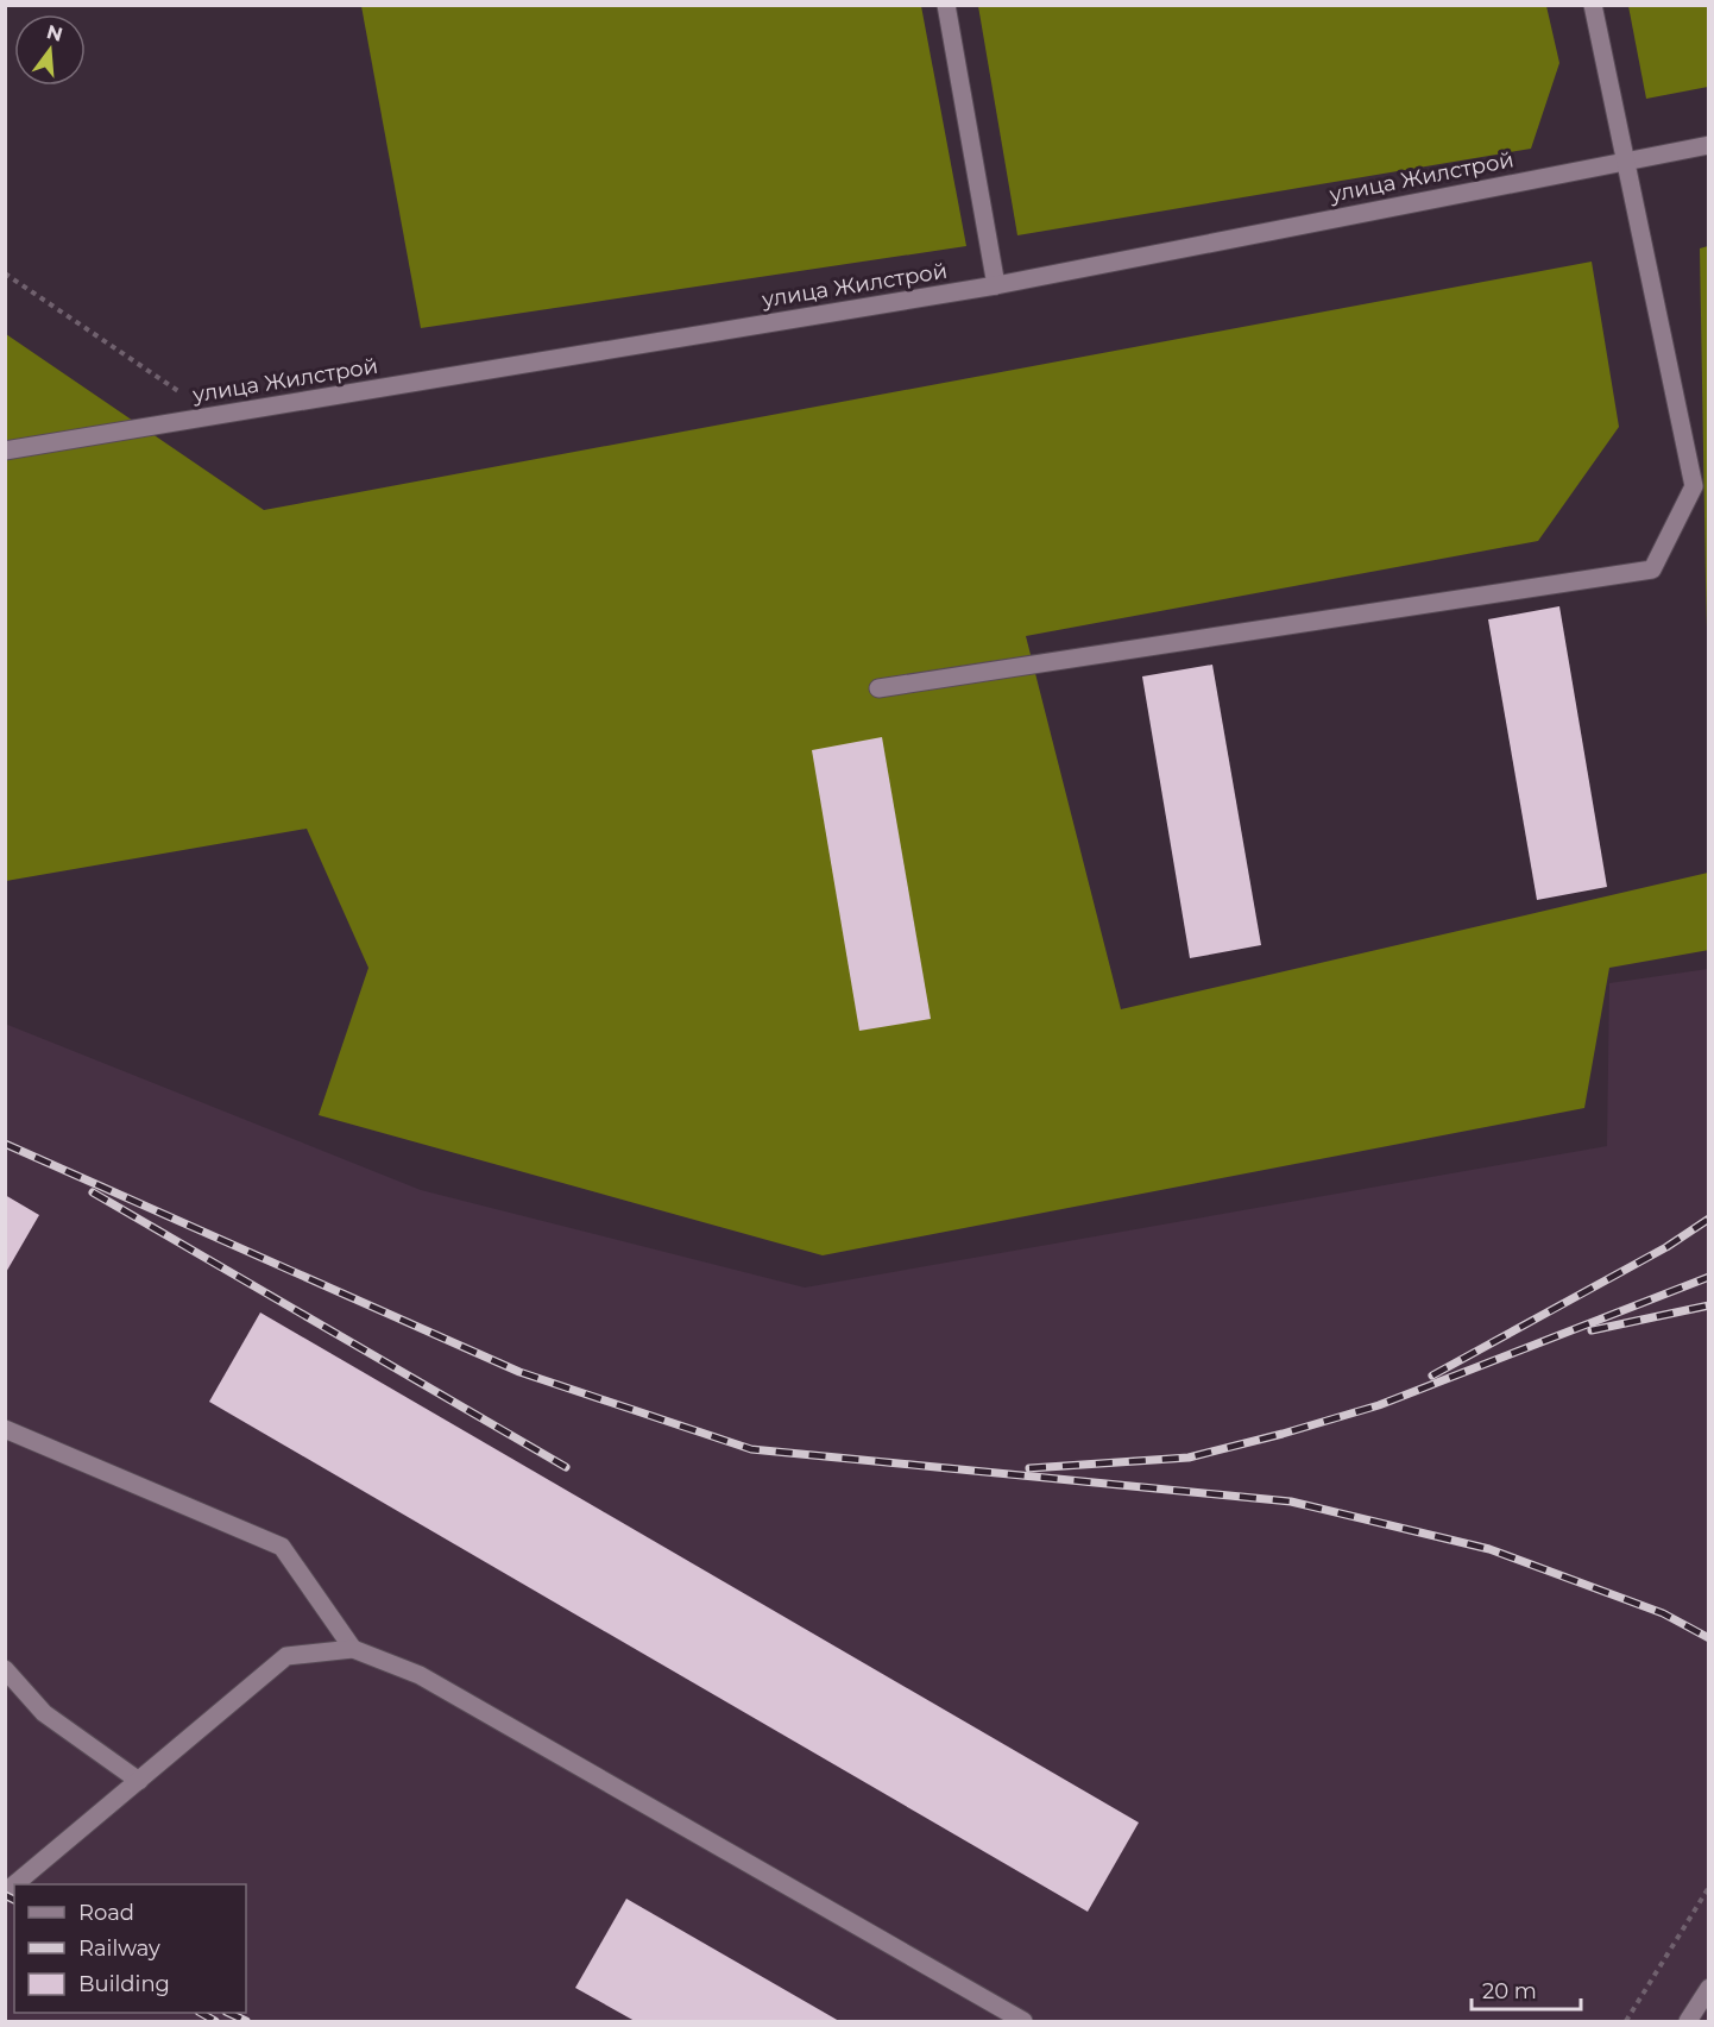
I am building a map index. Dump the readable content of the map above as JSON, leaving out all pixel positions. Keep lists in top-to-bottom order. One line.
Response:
{"streets":{"street":["улица Жилстрой"]},"legend":["Road","Railway","Building"],"scale_bar":"20 m","north":"top"}
